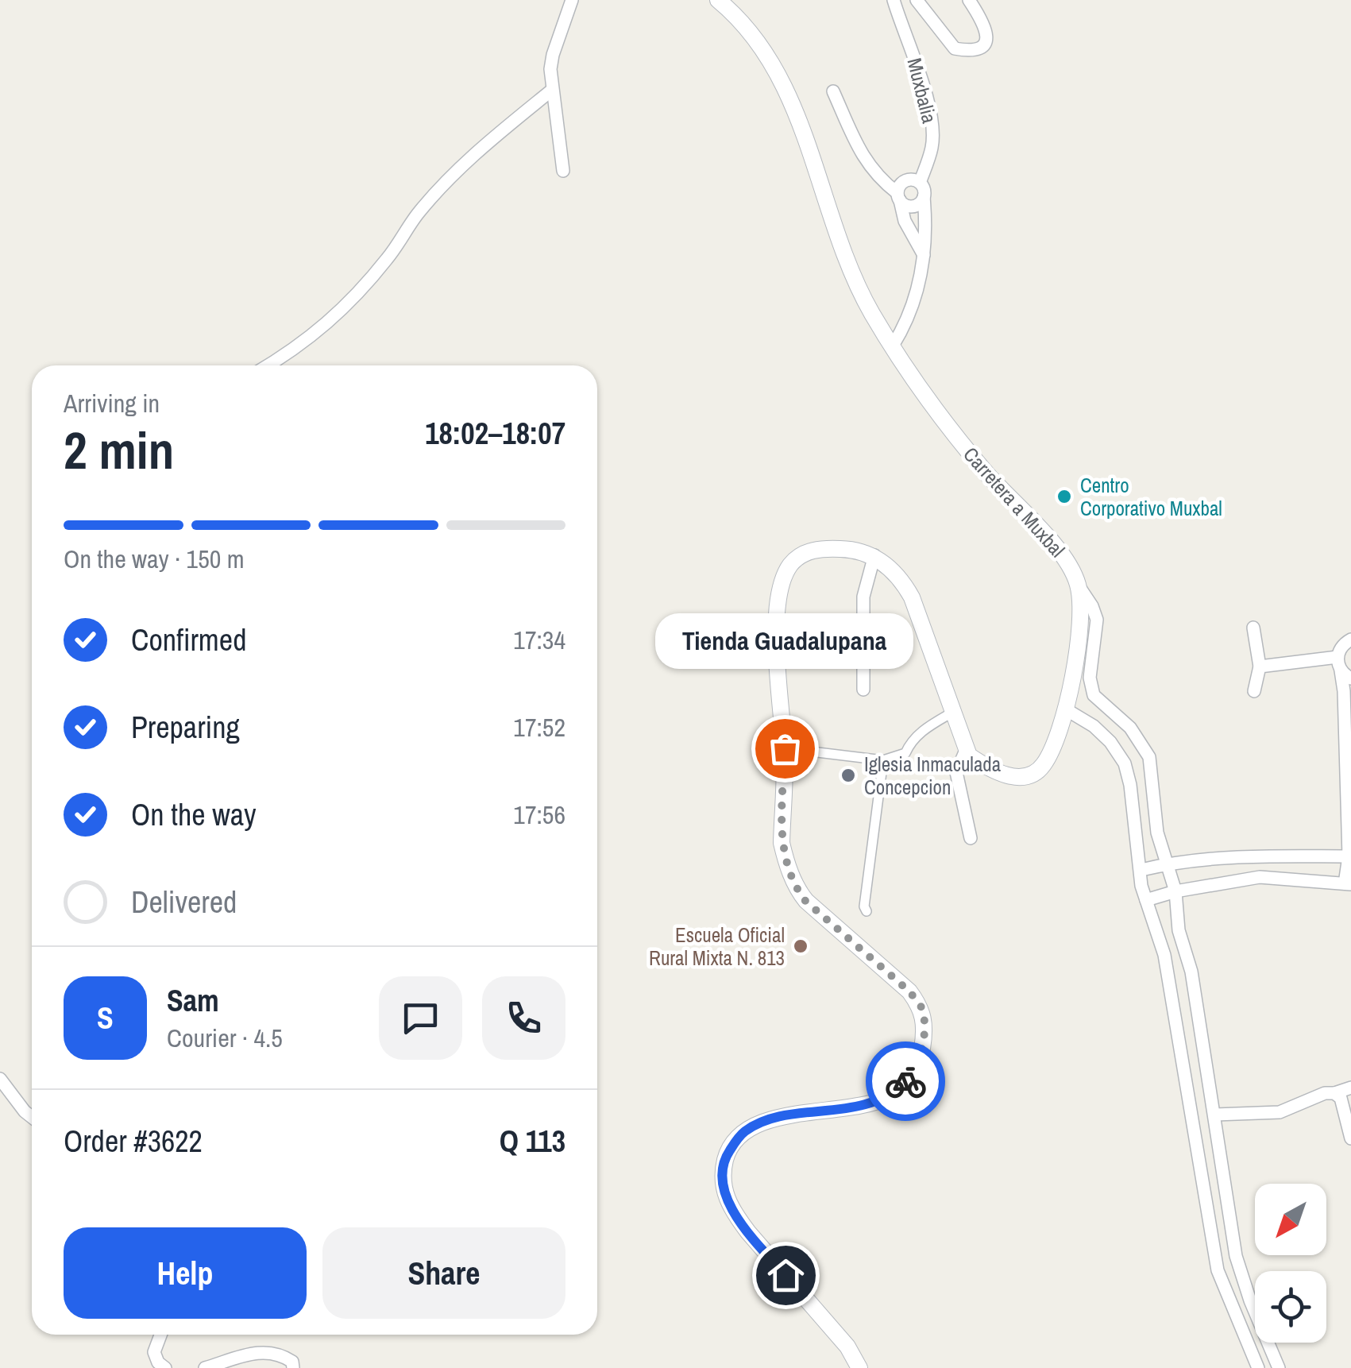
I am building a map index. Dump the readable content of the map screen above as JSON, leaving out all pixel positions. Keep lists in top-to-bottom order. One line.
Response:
{"streets":{"main road":["Carretera a Muxbal"],"street":["Muxbalia"]},"places":["Centro Corporativo Muxbal","Tienda Guadalupana","Iglesia Inmaculada Concepcion","Escuela Oficial Rural Mixta N. 813"],"north":"bottom left","page":{"heading":["2 min","Arriving in","18:02–18:07"],"panel":["Sam","Courier · 4.5","Order #3622","Q 113"],"bar":"On the way · 150 m","list":[["Confirmed","17:34"],["Preparing","17:52"],["On the way","17:56"],"Delivered"],"bubble":"Tienda Guadalupana","round":"S","buttons":["Help","Share"]}}
